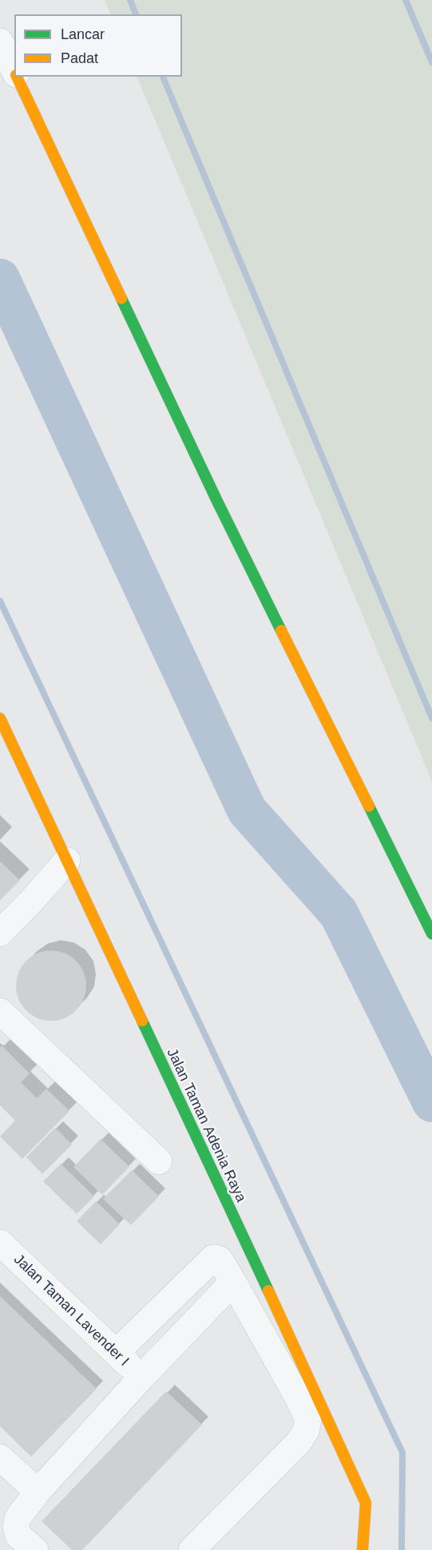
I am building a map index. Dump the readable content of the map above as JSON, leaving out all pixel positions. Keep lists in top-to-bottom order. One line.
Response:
{"streets":{"street":["Jalan Taman Adenia Raya","Jalan Taman Lavender I"]},"legend":["Lancar","Padat"]}
